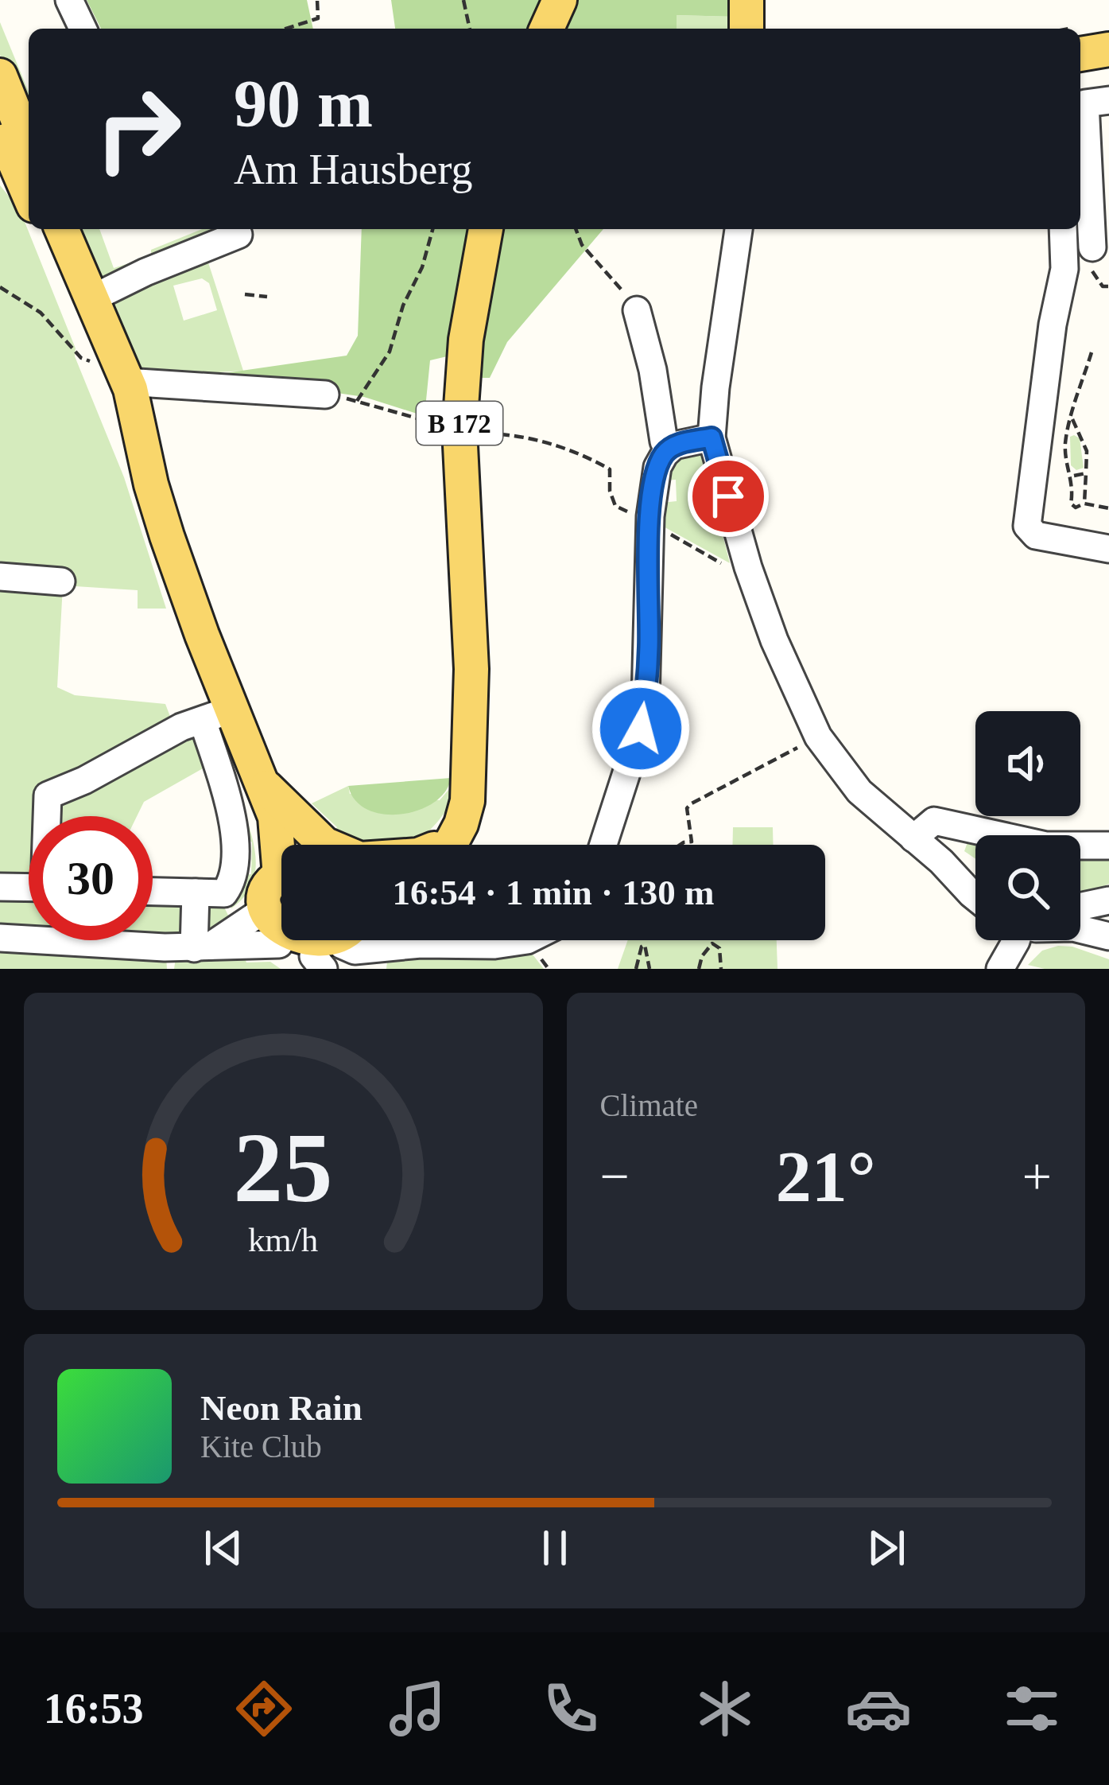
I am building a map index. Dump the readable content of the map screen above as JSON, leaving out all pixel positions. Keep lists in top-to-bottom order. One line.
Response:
{"streets":{"main road":["B 172"]},"page":{"turn":["90 m","Am Hausberg"],"limit":"30","trip":"16:54 · 1 min · 130 m","tile":"Climate","heat":["−","21°","+"],"song":["Neon Rain","Kite Club"],"tabs":"16:53","gauge":["25","km/h"]}}
